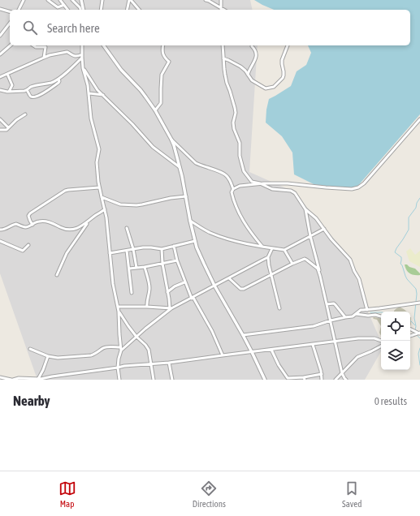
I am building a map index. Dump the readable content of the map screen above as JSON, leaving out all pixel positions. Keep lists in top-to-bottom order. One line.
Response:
{"page":{"search":"Search here","heading":["Nearby","0 results"],"nav":["Map","Directions","Saved"]}}
